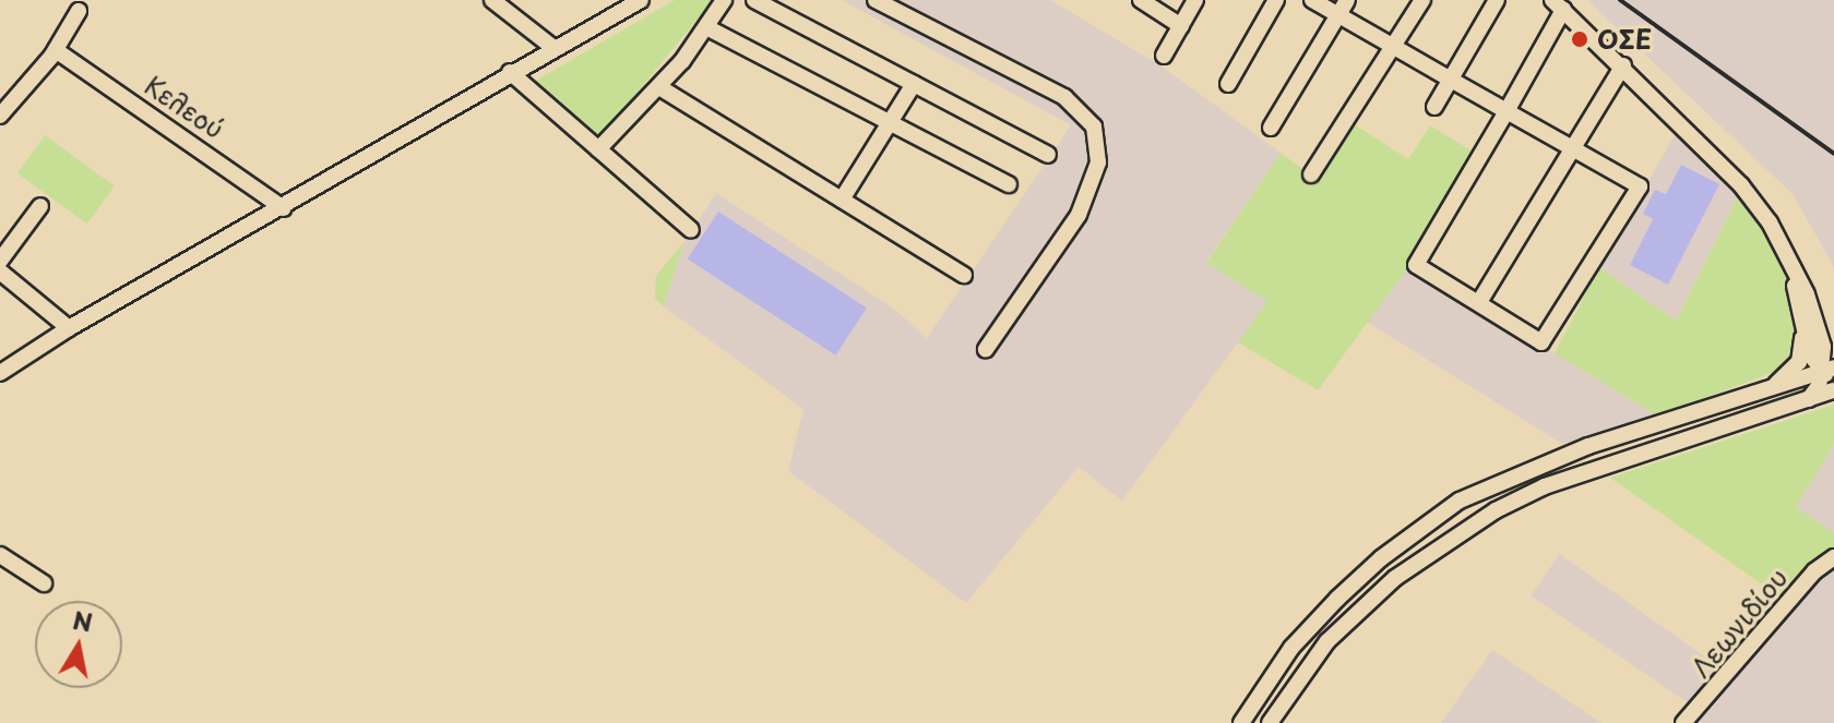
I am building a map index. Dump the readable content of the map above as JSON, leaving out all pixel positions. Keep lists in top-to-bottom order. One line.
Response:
{"streets":{"street":["Κελεού","Λεωνιδίου"]},"places":["ΟΣΕ"],"north":"top"}
